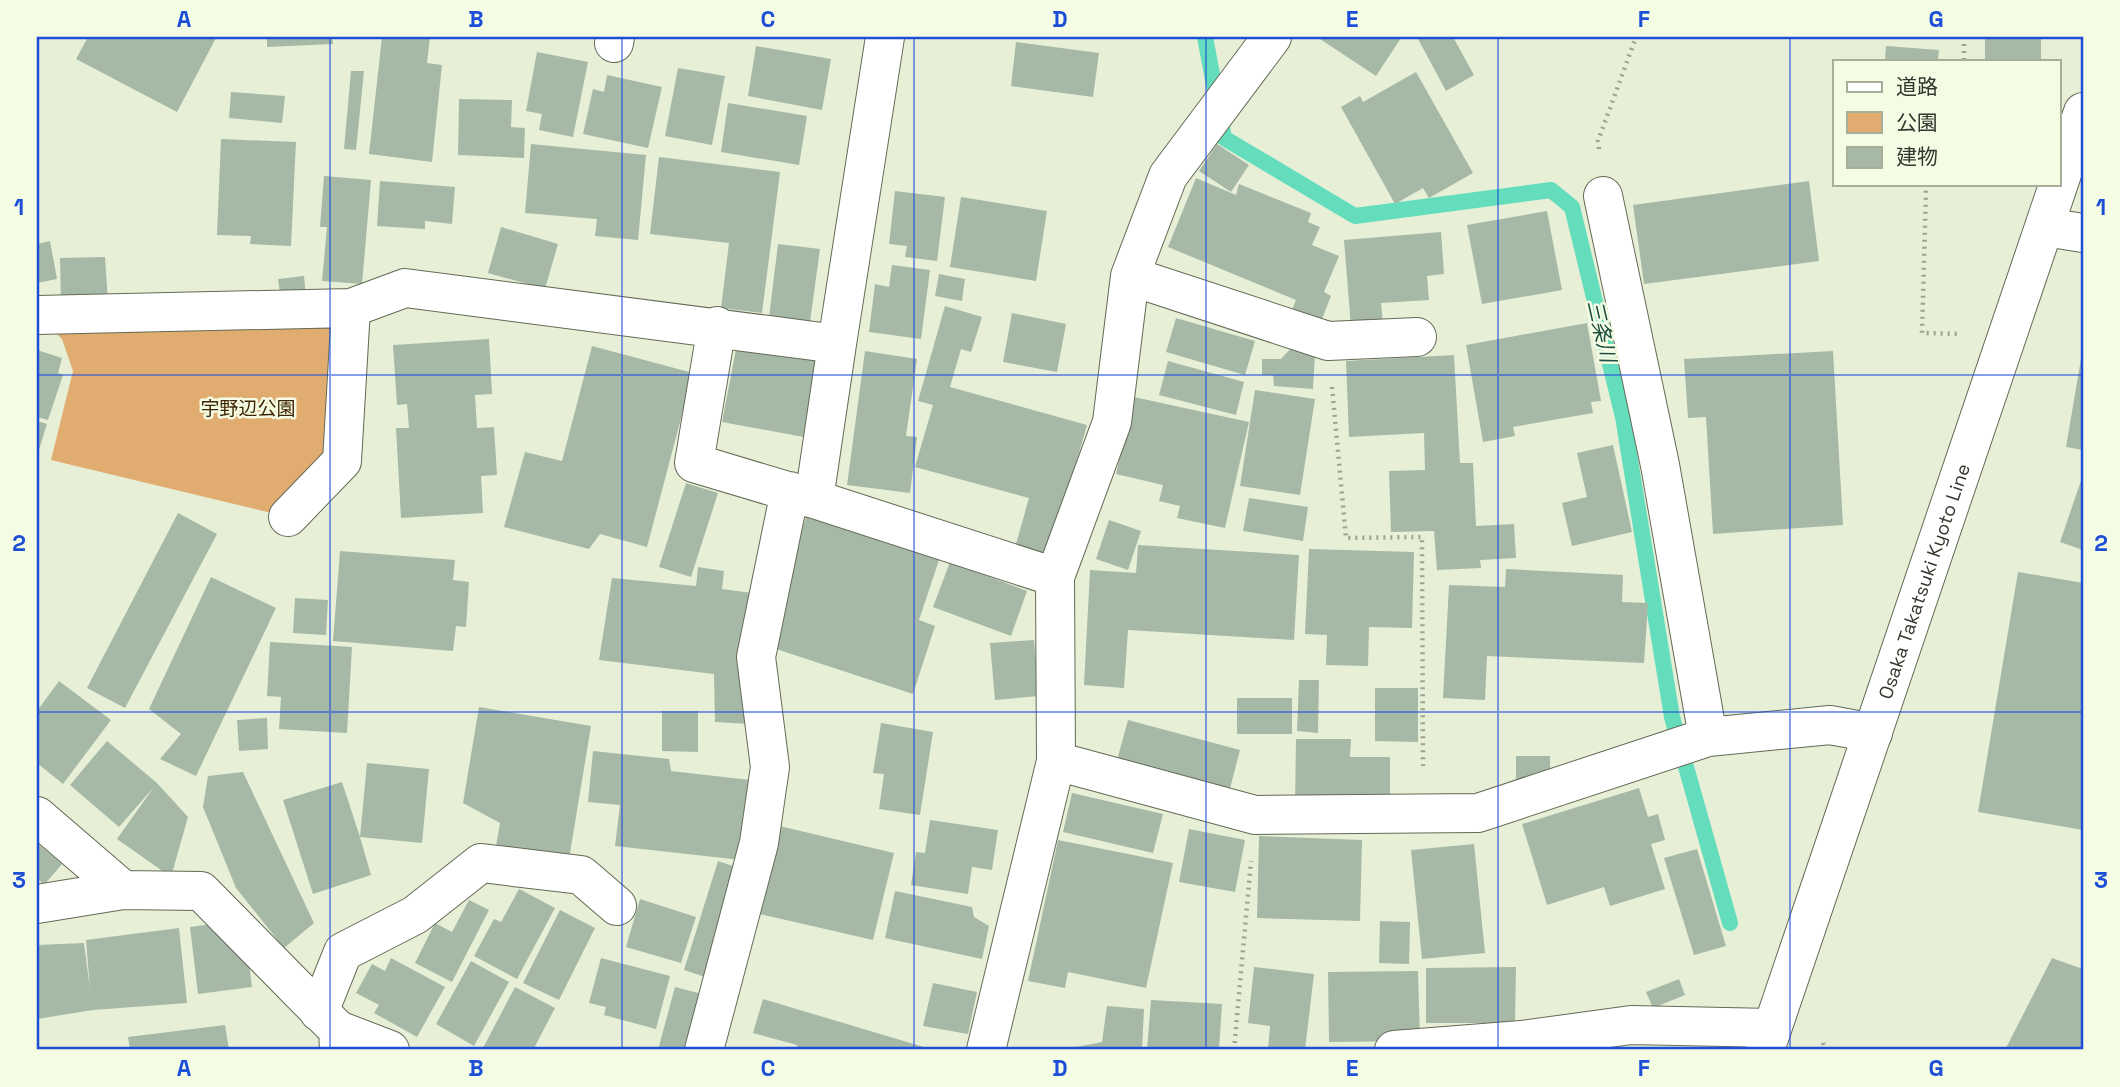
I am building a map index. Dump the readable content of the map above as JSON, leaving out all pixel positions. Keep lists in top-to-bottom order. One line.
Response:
{"streets":{"street":["Osaka Takatsuki Kyoto Line"]},"water":["三条川"],"parks":["宇野辺公園"],"legend":["道路","公園","建物"],"grid":{"columns":["A","B","C","D","E","F","G"],"rows":["1","2","3"]}}
